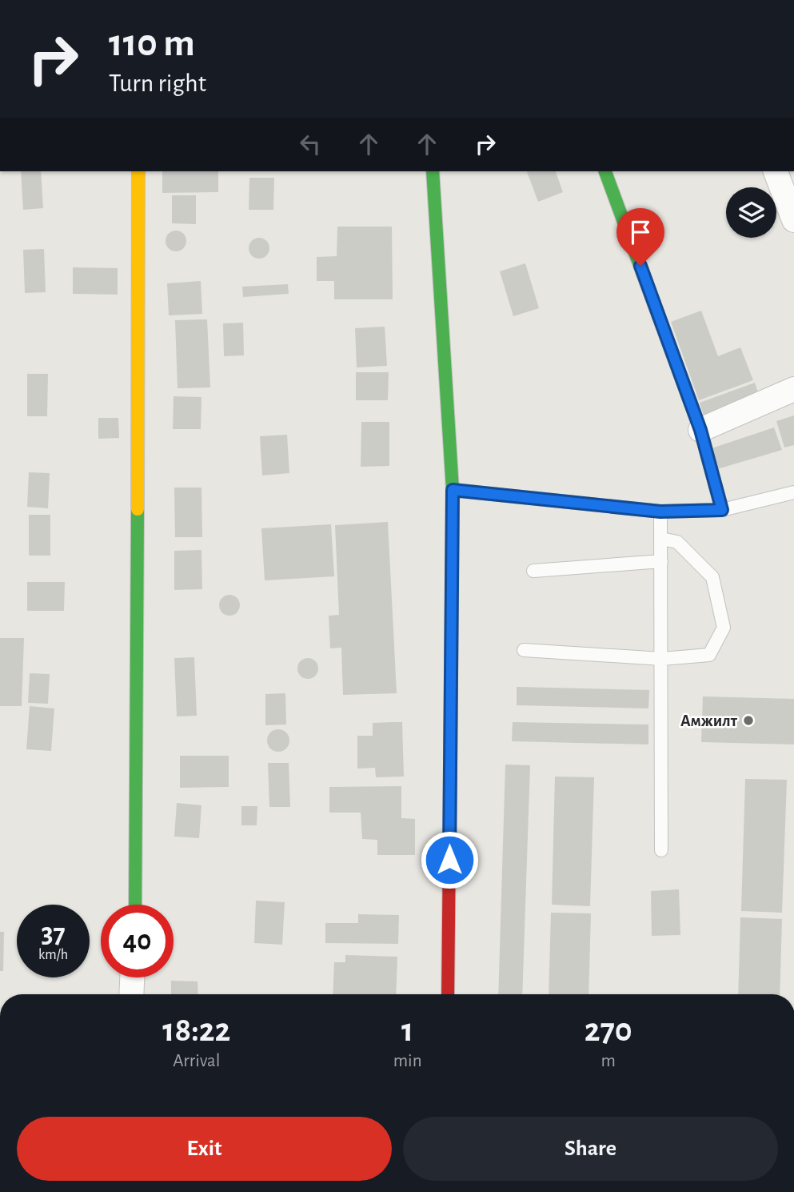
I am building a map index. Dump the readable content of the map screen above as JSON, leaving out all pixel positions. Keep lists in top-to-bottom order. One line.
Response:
{"places":["Амжилт"],"page":{"turn":["110 m","Turn right"],"speed":"37 km/h","limit":"40","eta":["18:22","Arrival","1","min","270","m"],"buttons":["Exit","Share"]}}
